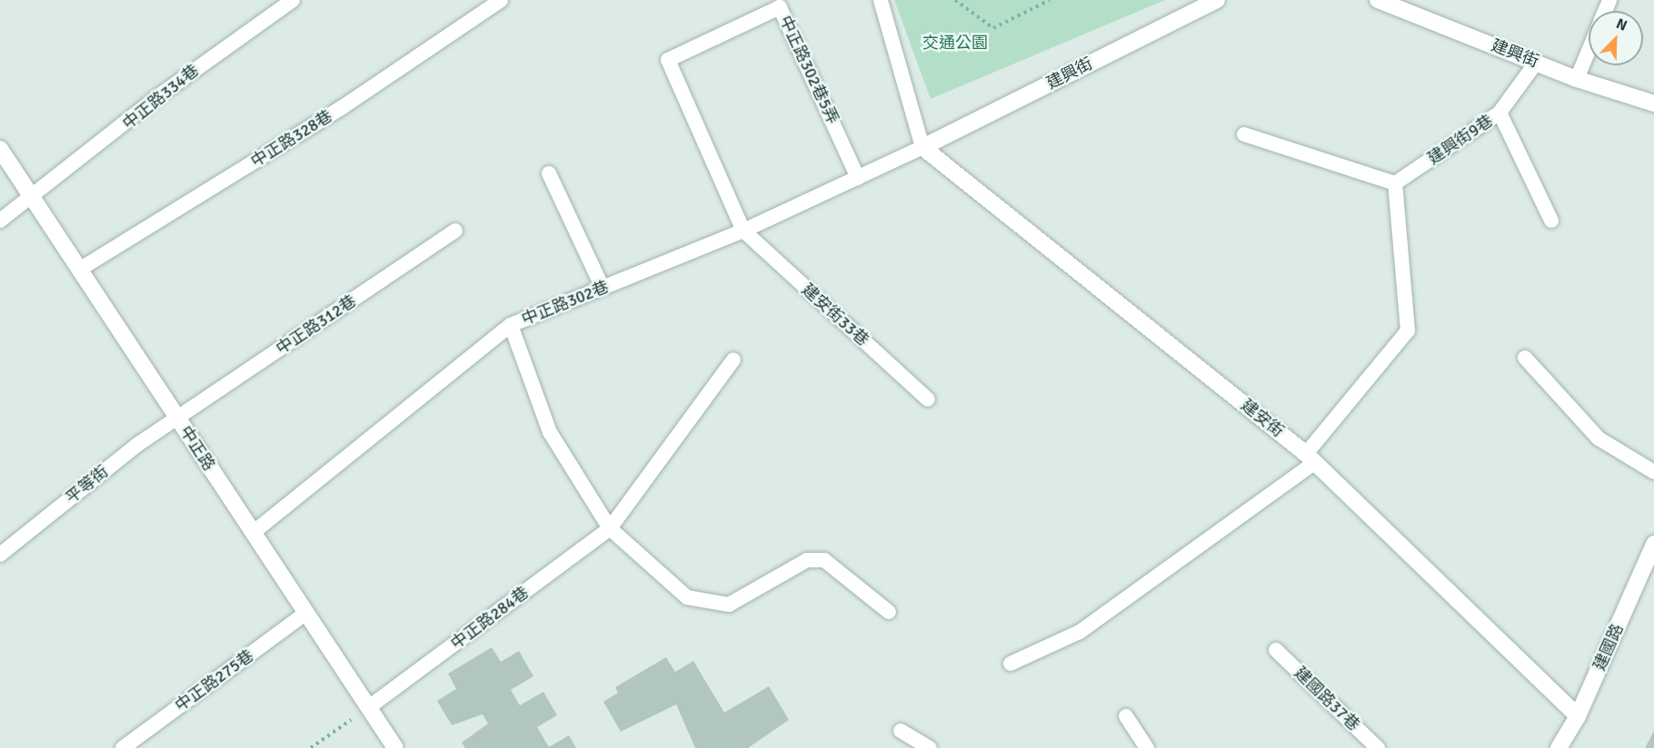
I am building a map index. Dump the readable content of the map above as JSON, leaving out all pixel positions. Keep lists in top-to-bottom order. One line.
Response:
{"streets":{"street":["建興街","建安街","中正路","建國路"],"lane":["中正路302巷5弄","中正路334巷","中正路328巷","建興街9巷","中正路302巷","建安街33巷","中正路312巷","平等街","中正路284巷","中正路275巷","建國路37巷"]},"crossings":[["建興街","建興街9巷"],["建興街","中正路302巷"],["建興街","建安街"],["中正路302巷5弄","中正路302巷"],["中正路302巷5弄","建安街33巷"],["中正路334巷","中正路"],["中正路328巷","中正路"],["中正路302巷","建安街33巷"],["中正路302巷","建安街"],["中正路302巷","中正路"],["中正路312巷","中正路"],["中正路312巷","平等街"],["建安街","建國路"],["中正路","平等街"],["中正路","中正路284巷"],["中正路","中正路275巷"]],"parks":["交通公園"],"north":"top right"}
